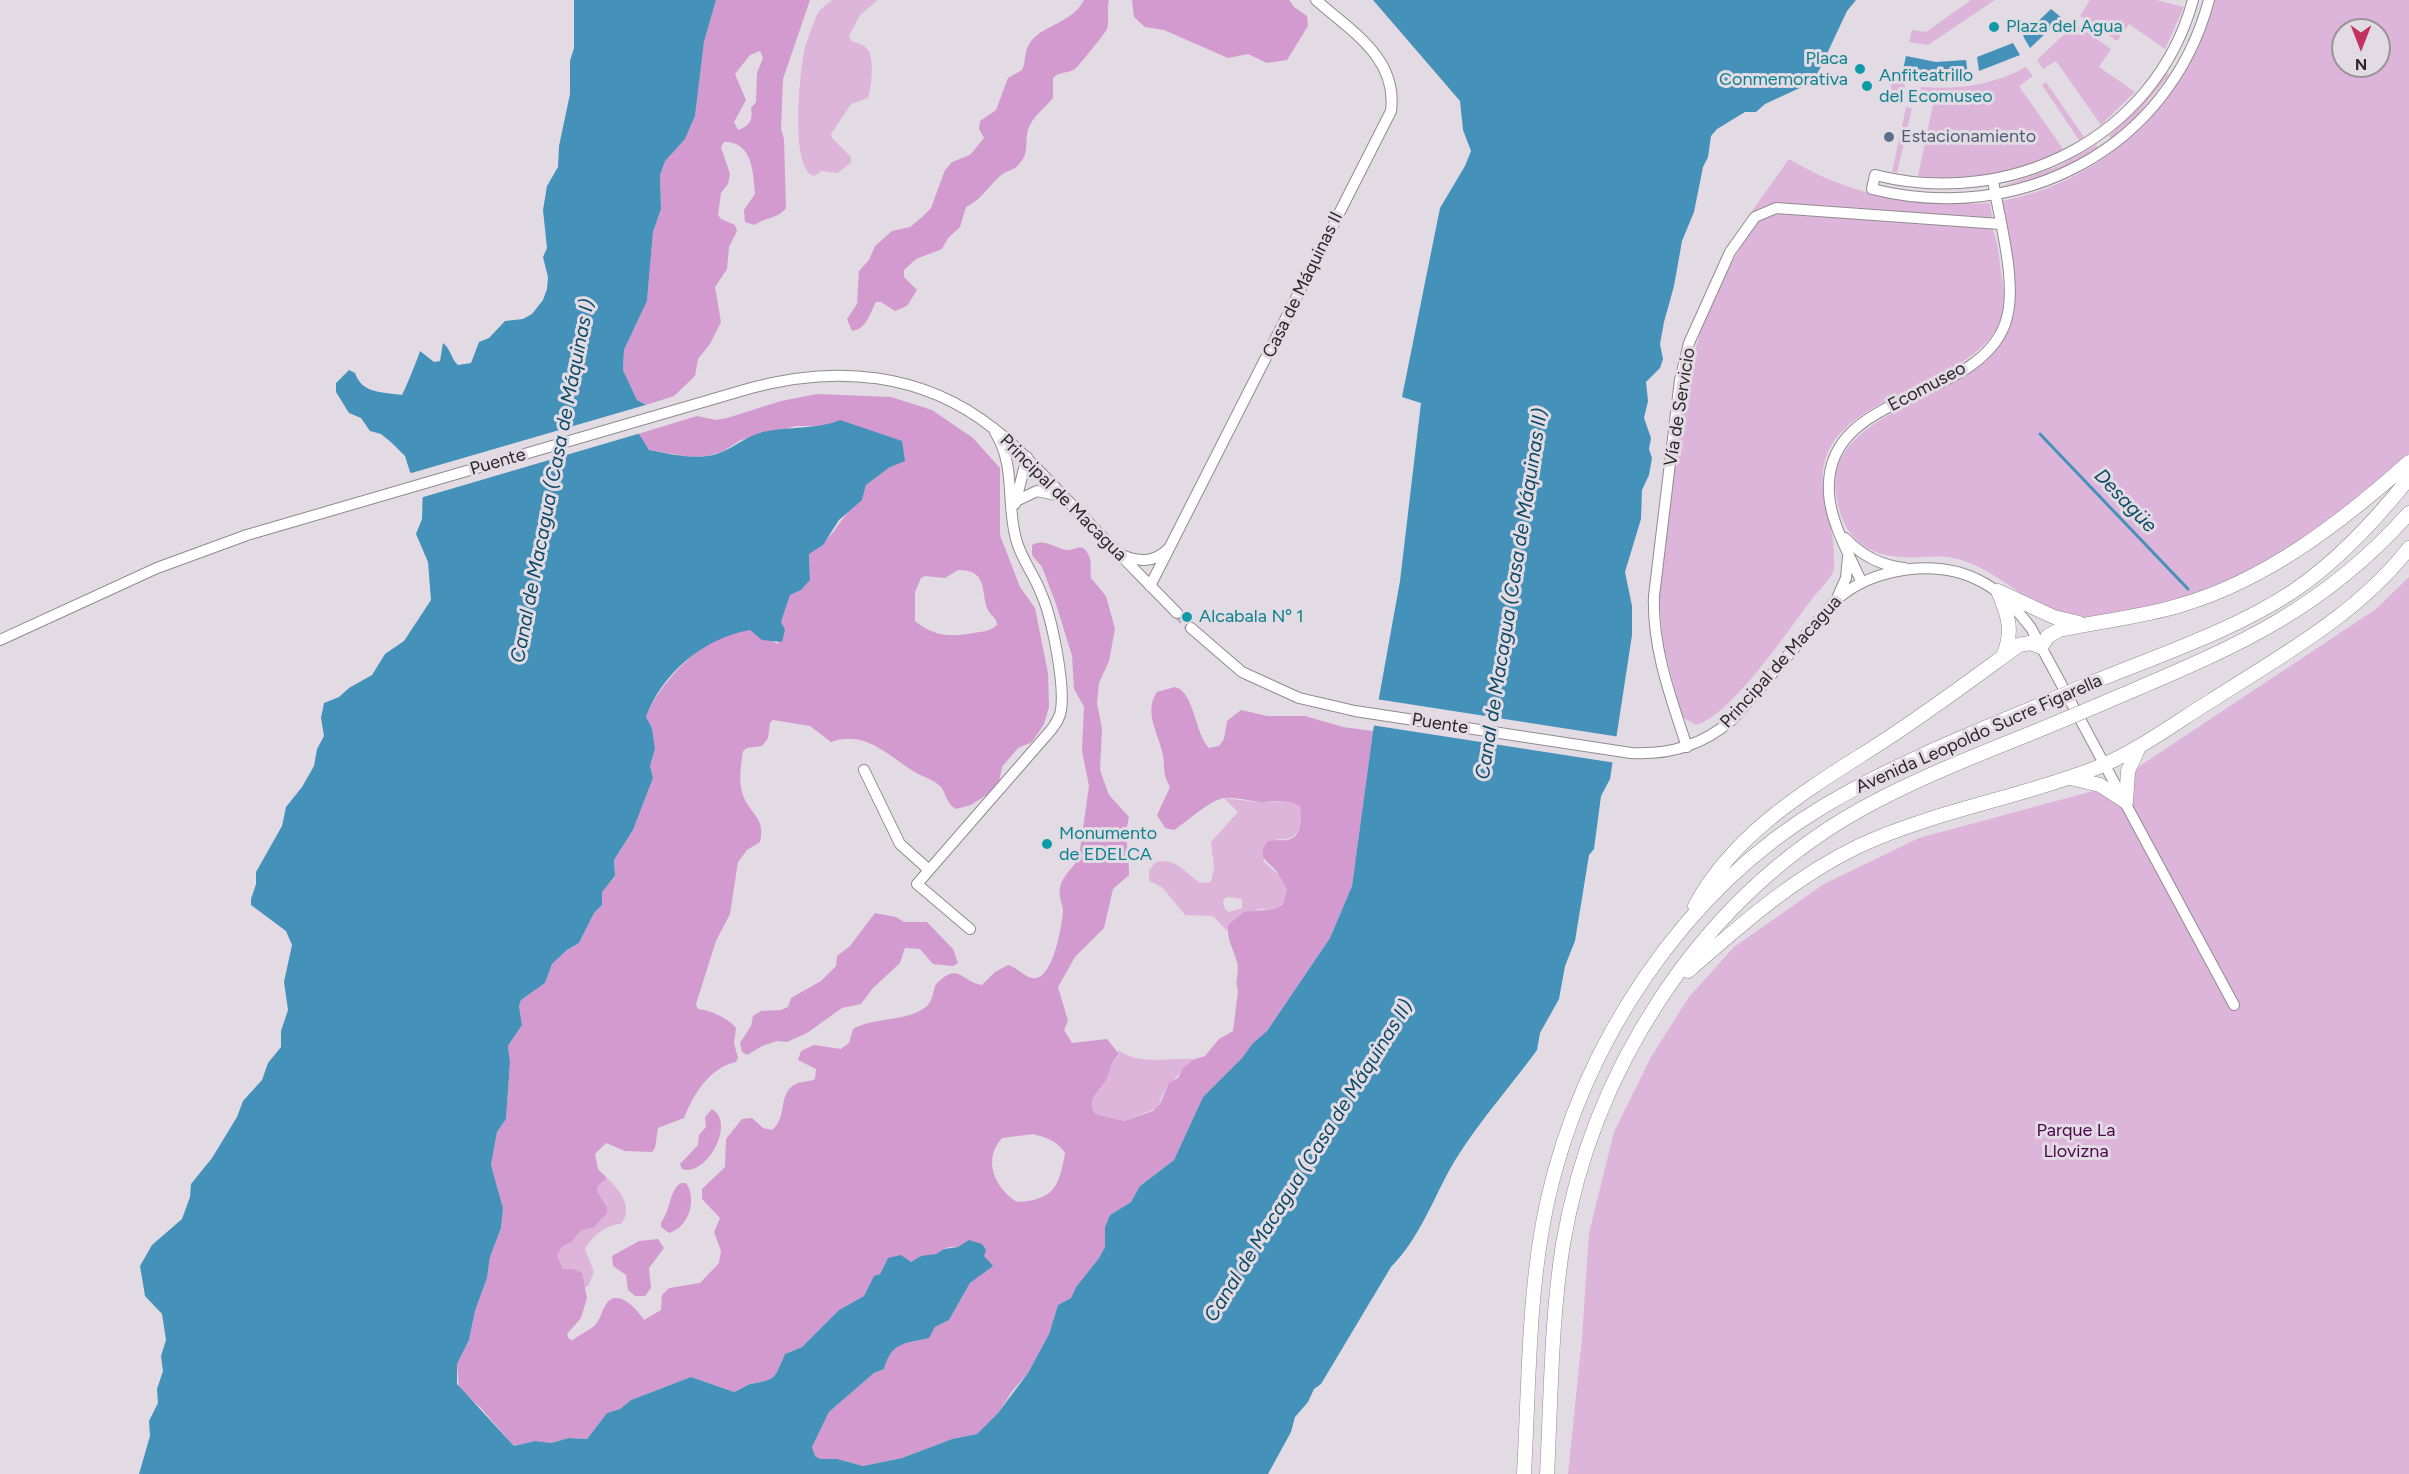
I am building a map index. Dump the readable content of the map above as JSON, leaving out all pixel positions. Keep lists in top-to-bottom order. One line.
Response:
{"streets":{"main road":["Avenida Leopoldo Sucre Figarella"],"street":["Casa de Máquinas II","Ecomuseo","Vía de Servicio","Puente","Principal de Macagua"]},"crossings":[["Casa de Máquinas II","Principal de Macagua"],["Ecomuseo","Vía de Servicio"],["Ecomuseo","Principal de Macagua"],["Vía de Servicio","Principal de Macagua"],["Puente","Principal de Macagua"]],"water":["Canal de Macagua (Casa de Máquinas I)","Desagüe","Canal de Macagua (Casa de Máquinas II)"],"parks":["Parque La Llovizna"],"places":["Plaza del Agua","Placa Conmemorativa","Anfiteatrillo del Ecomuseo","Estacionamiento","Alcabala Nº 1","Monumento de EDELCA"],"north":"bottom"}
